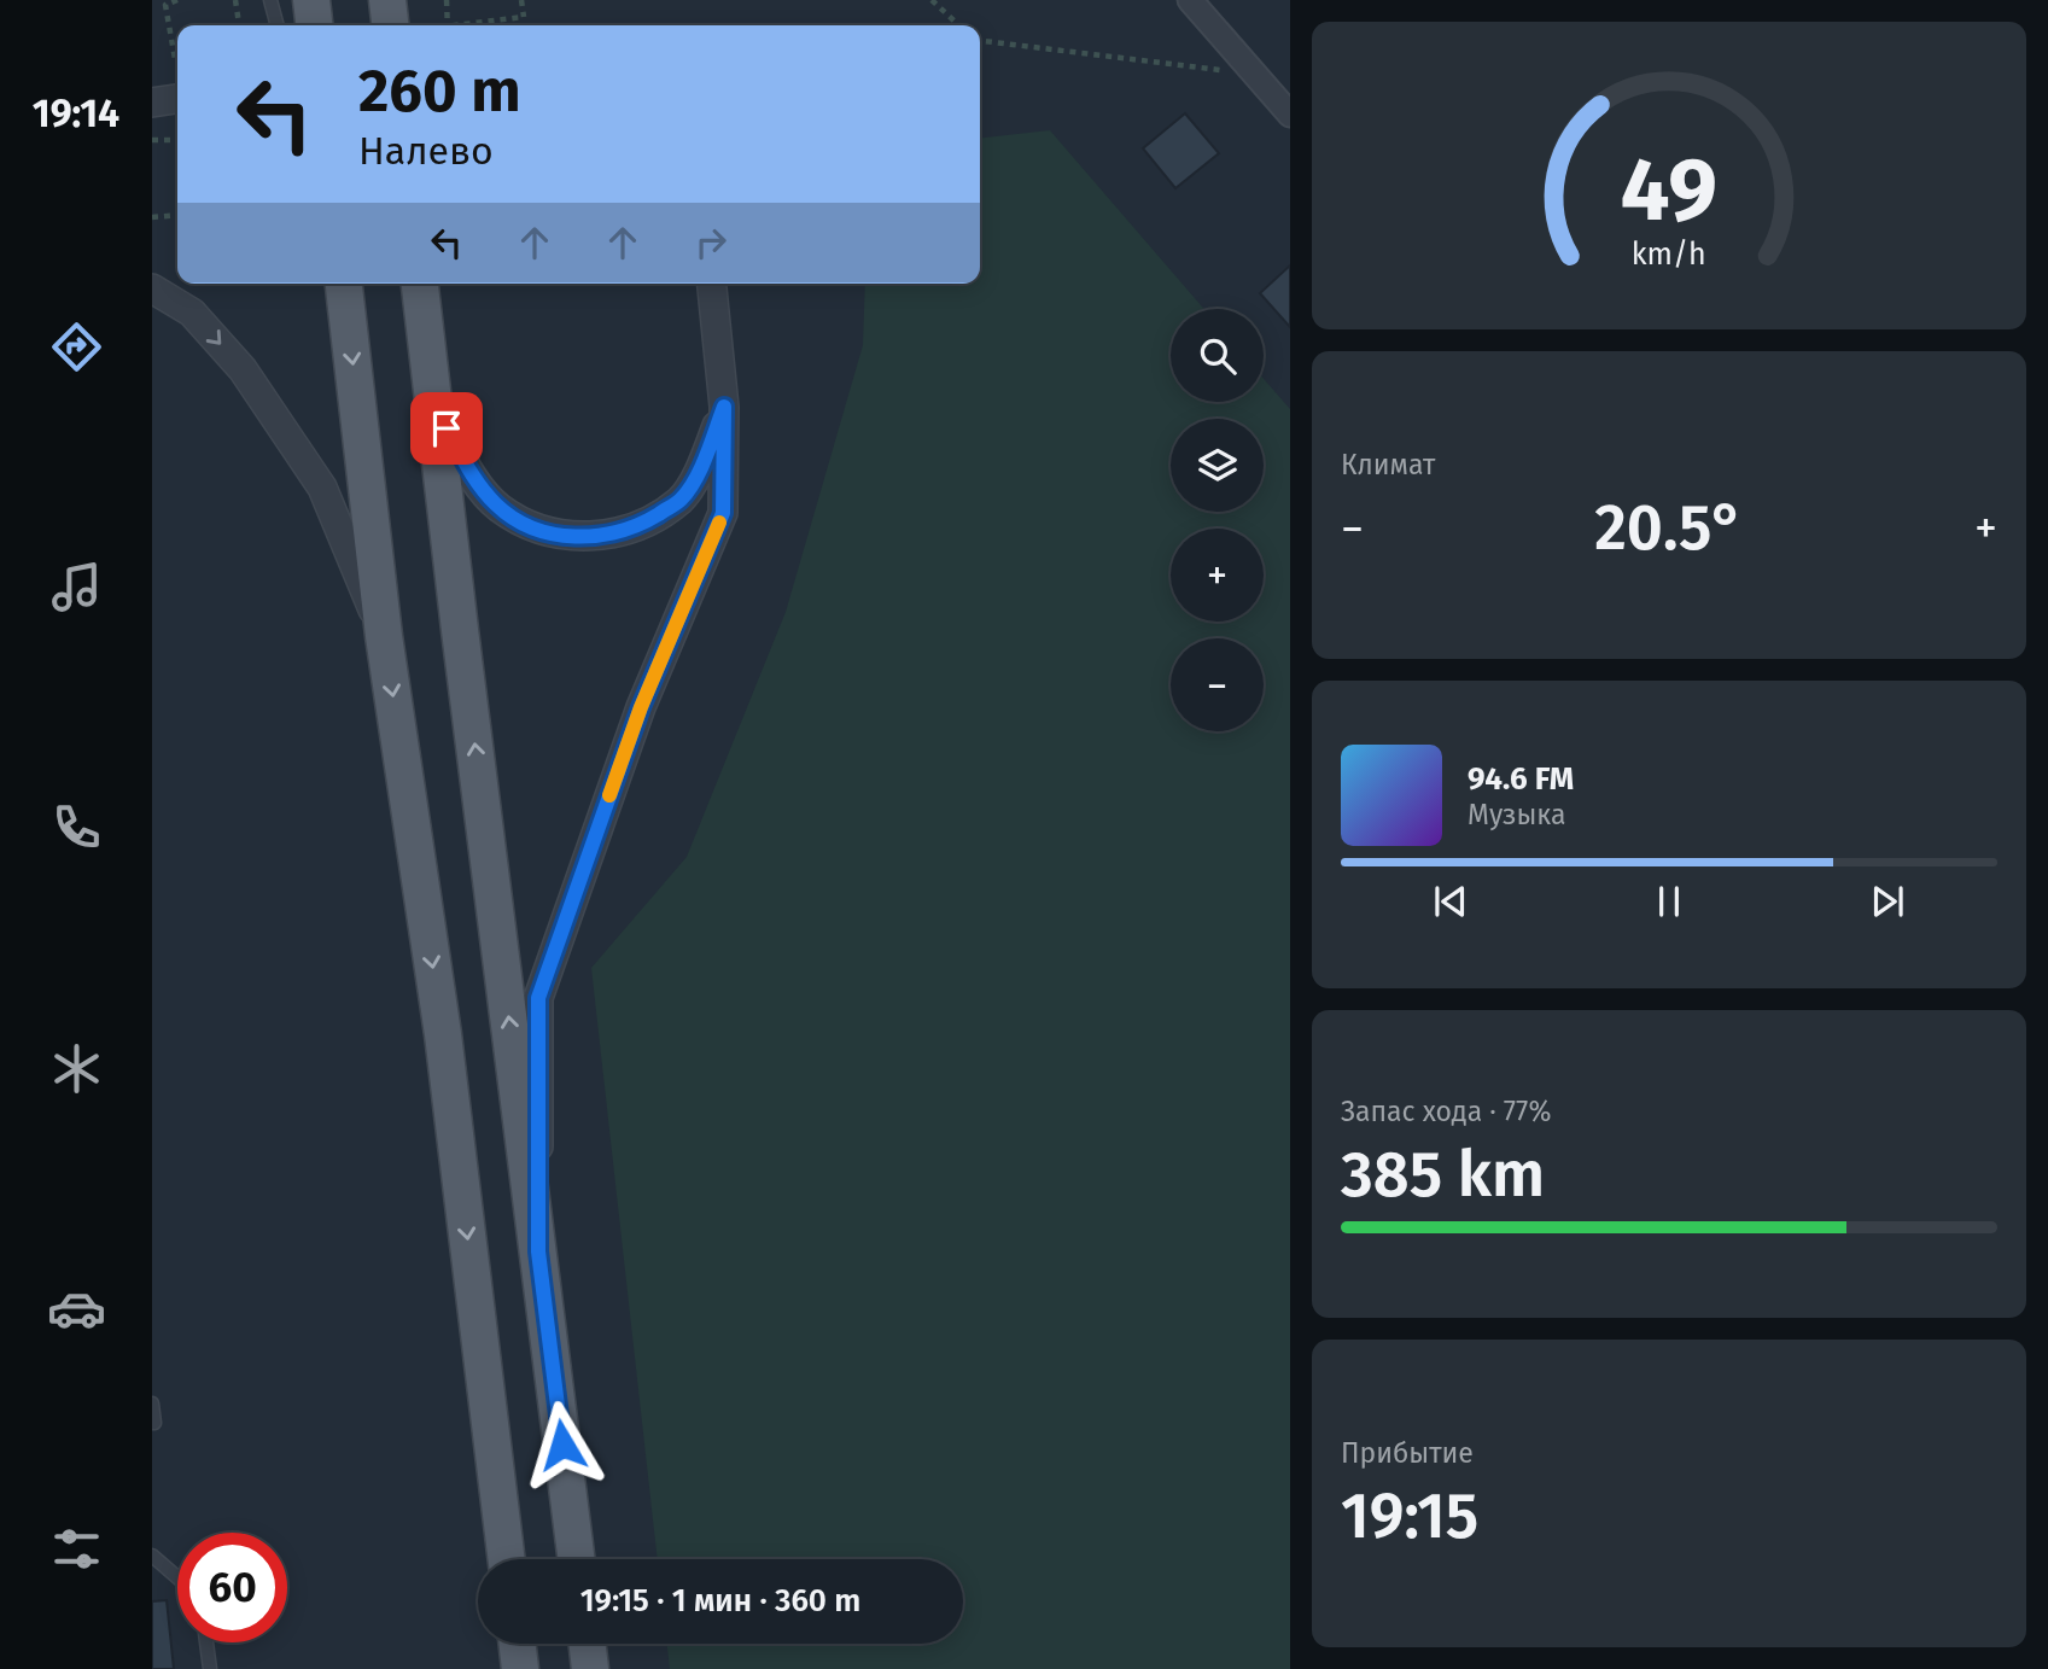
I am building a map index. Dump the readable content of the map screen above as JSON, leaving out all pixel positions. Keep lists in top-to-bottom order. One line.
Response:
{"page":{"tabs":"19:14","turn":["260 m","Налево"],"map_buttons":["+","−"],"tile":["Климат",["Запас хода · 77%","385 km"],["Прибытие","19:15"]],"heat":["−","20.5°","+"],"song":["94.6 FM","Музыка"],"limit":"60","trip":"19:15 · 1 мин · 360 m","gauge":["49","km/h"]}}
